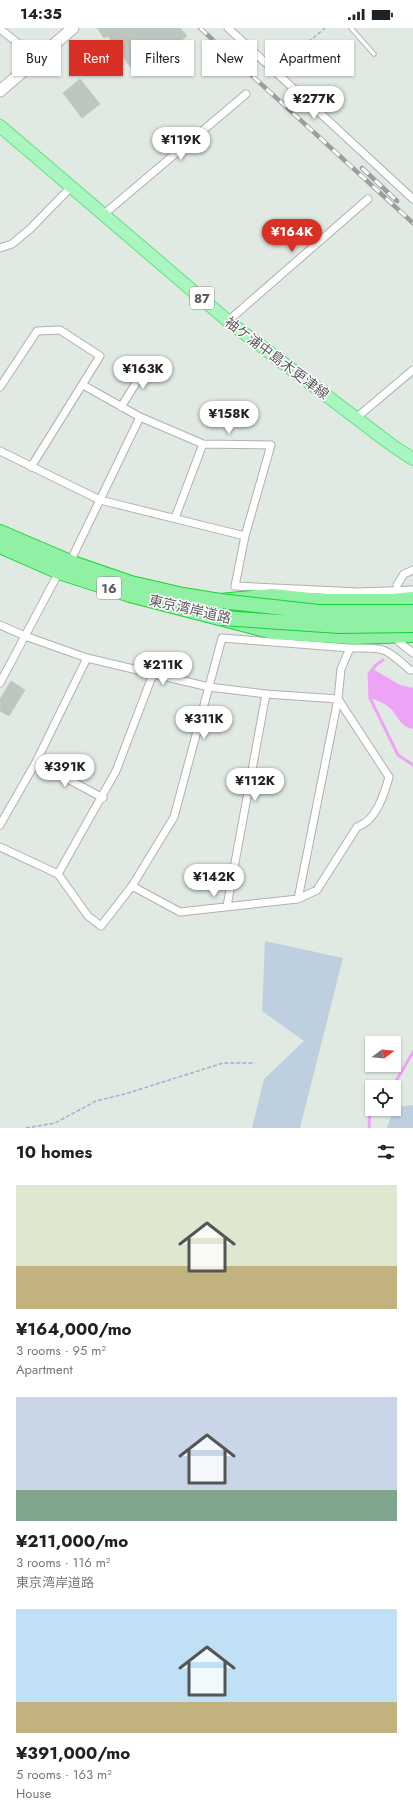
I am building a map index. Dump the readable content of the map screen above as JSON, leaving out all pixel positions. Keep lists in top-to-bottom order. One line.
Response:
{"streets":{"highway":["16","東京湾岸道路"],"main road":["87","袖ケ浦中島木更津線"]},"crossings":[["16","東京湾岸道路"]],"north":"right","page":{"status":"14:35","chip":["Buy","Rent","Filters","New","Apartment"],"price":["¥277K","¥119K","¥164K","¥163K","¥158K","¥211K","¥311K","¥391K","¥112K","¥142K"],"heading":"10 homes","list":[{"name":"¥164,000/mo","note":"3 rooms · 95 m² · Apartment"},{"name":"¥211,000/mo","note":"3 rooms · 116 m² · 東京湾岸道路"},{"name":"¥391,000/mo","note":"5 rooms · 163 m² · House"}]}}
